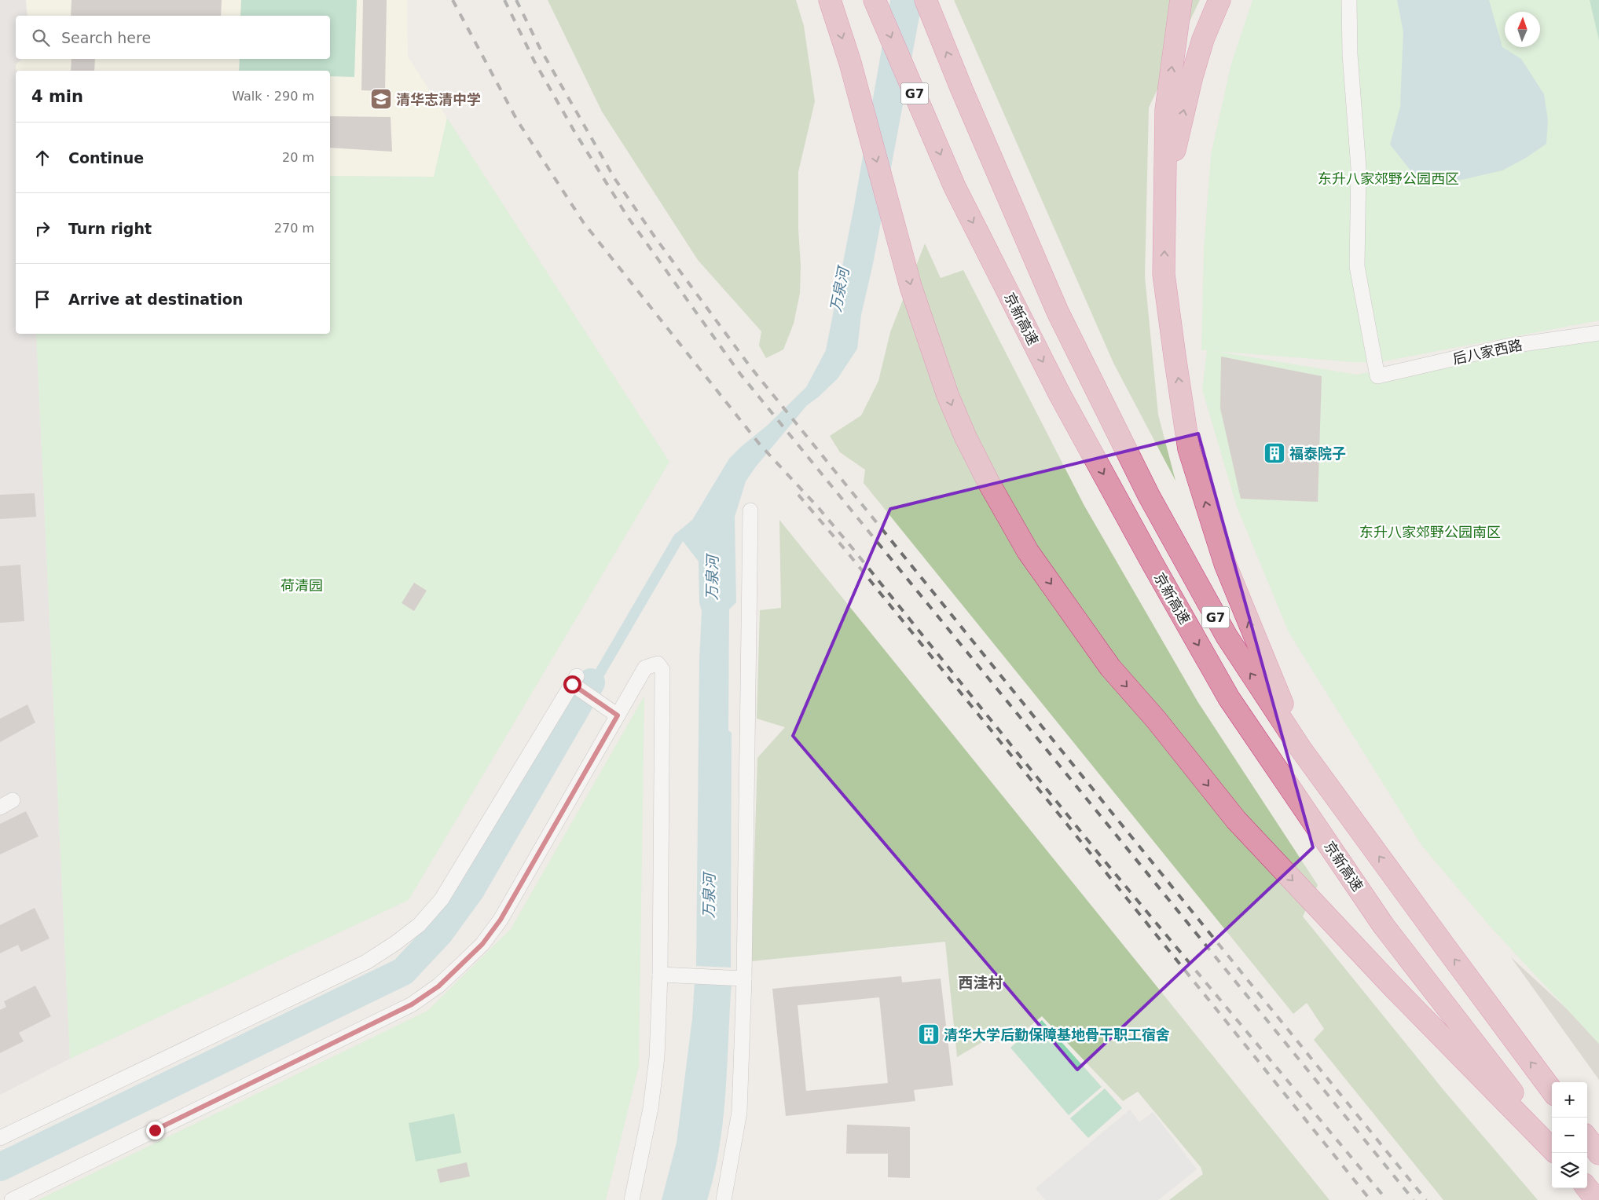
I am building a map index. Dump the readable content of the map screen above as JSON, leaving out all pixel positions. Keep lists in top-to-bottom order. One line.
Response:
{"streets":{"highway":["G7","京新高速"],"street":["后八家西路"]},"districts":["西洼村"],"water":["万泉河"],"parks":["东升八家郊野公园西区","东升八家郊野公园南区","荷清园"],"places":{"school or university":["清华志清中学"],"building":["福泰院子","清华大学后勤保障基地骨干职工宿舍"]},"north":"top","page":{"search":"Search here","heading":["4 min","Walk · 290 m"],"list":[["Continue","20 m"],["Turn right","270 m"],"Arrive at destination"],"map_buttons":["+","−"]}}
